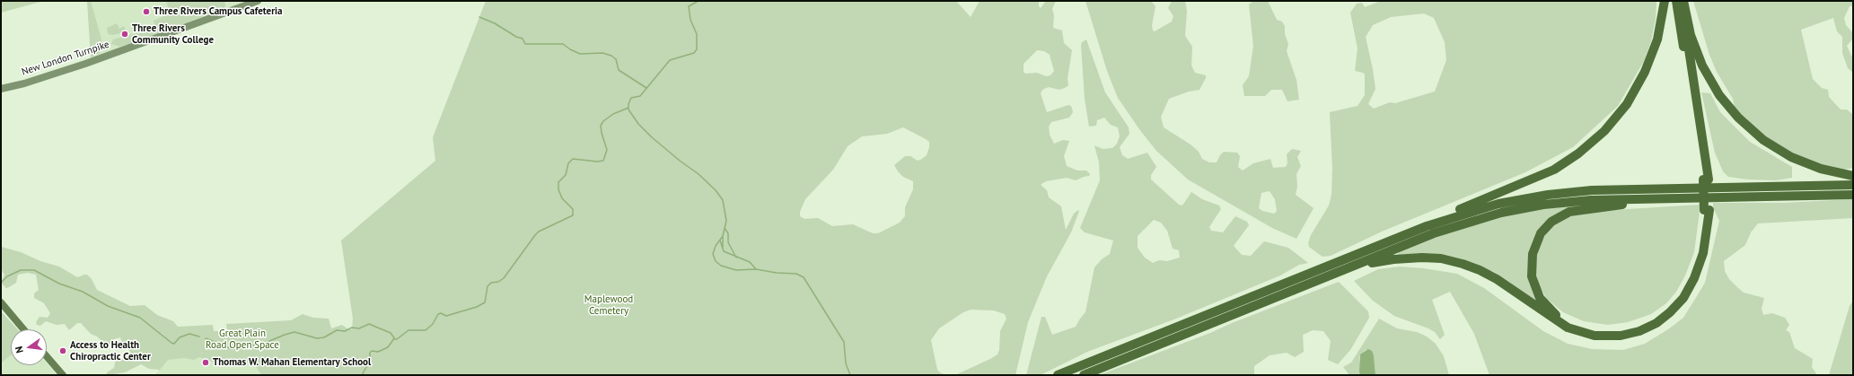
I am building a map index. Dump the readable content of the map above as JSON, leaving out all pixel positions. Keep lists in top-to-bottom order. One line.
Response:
{"streets":{"main road":["New London Turnpike"]},"parks":["Maplewood Cemetery","Great Plain Road Open Space"],"places":["Three Rivers Campus Cafeteria","Three Rivers Community College","Access to Health Chiropractic Center","Thomas W. Mahan Elementary School"],"north":"left"}
